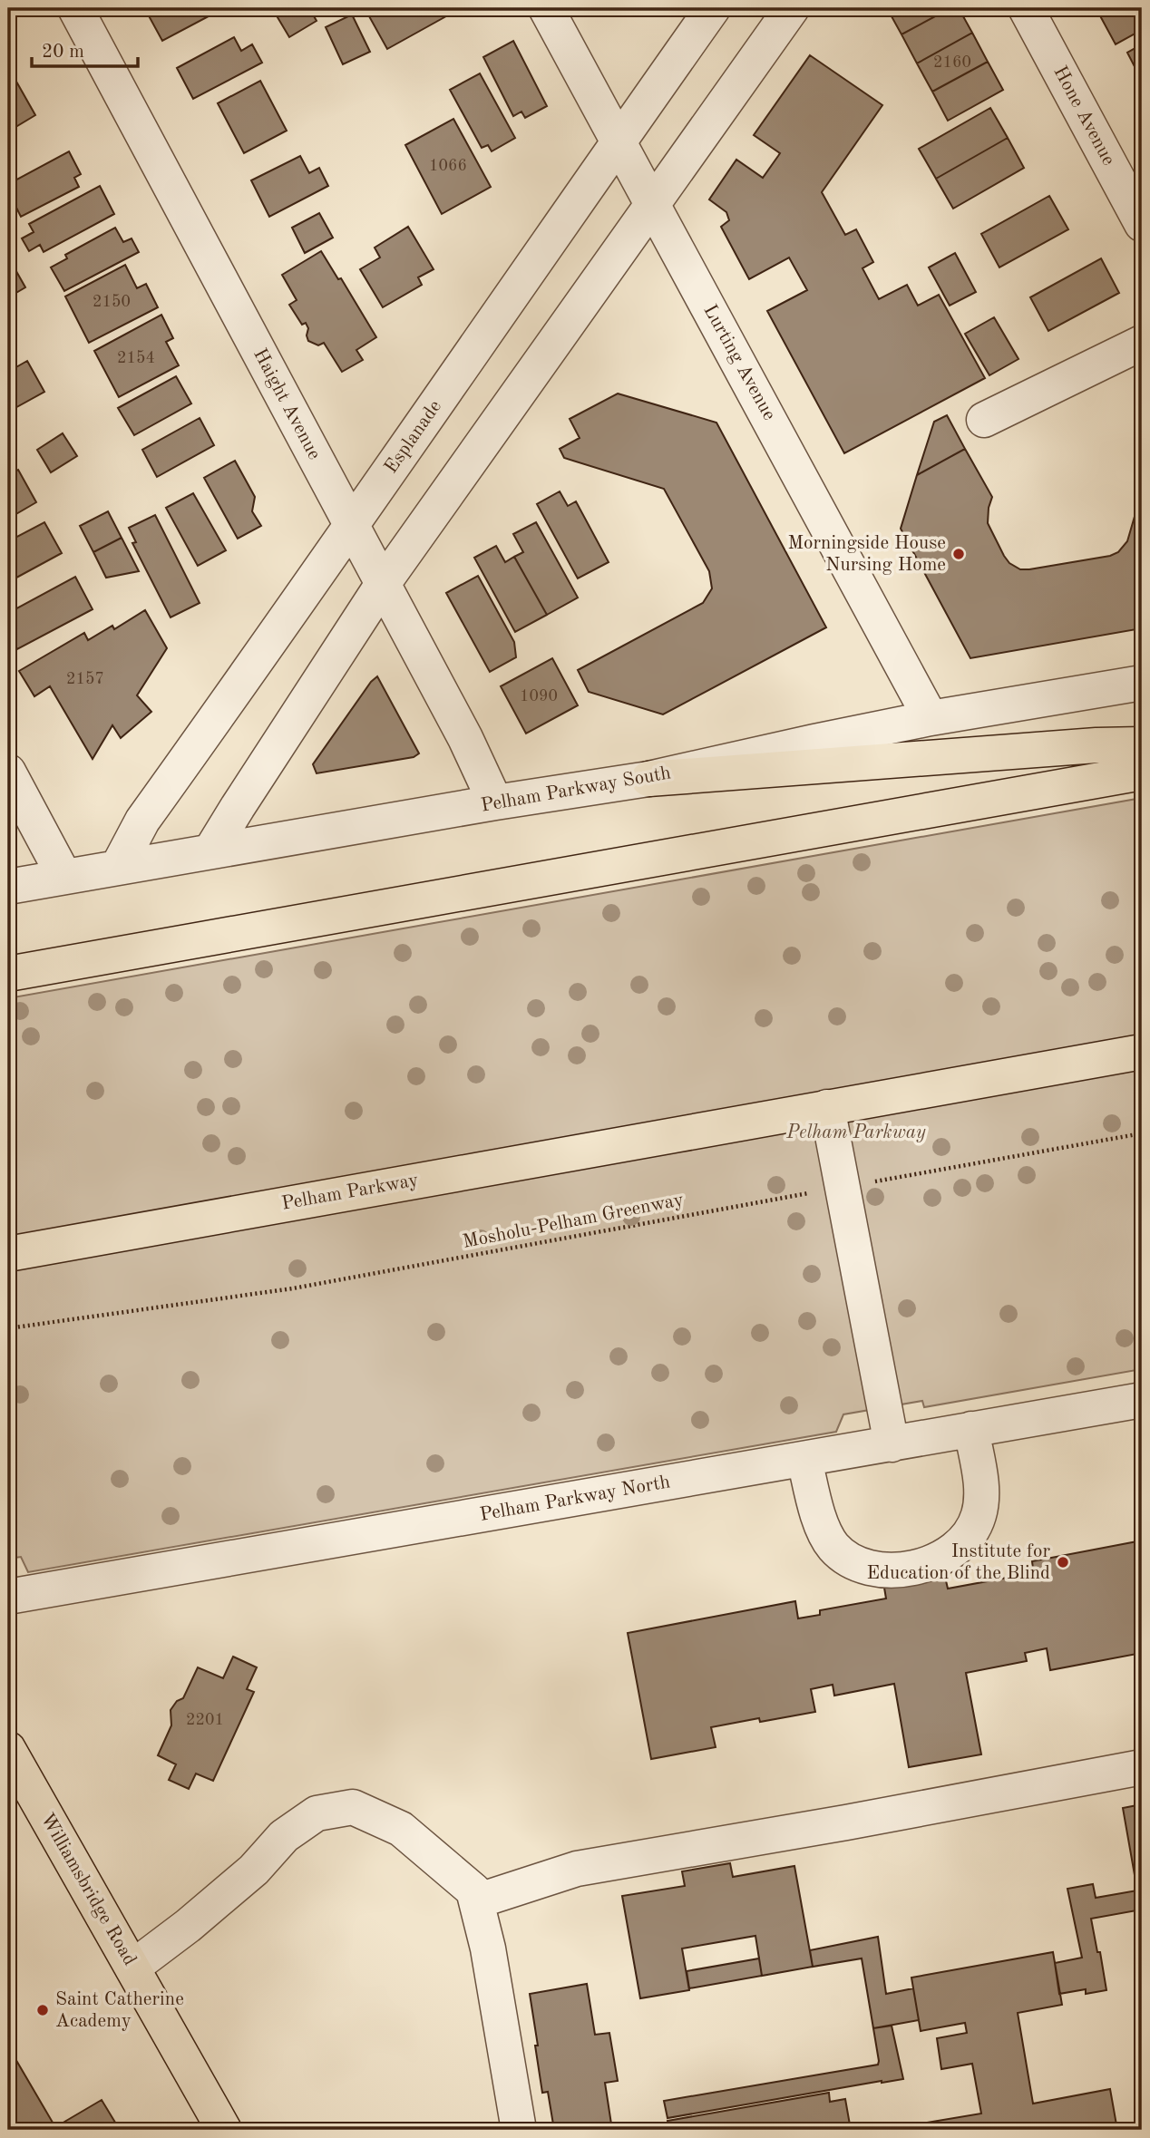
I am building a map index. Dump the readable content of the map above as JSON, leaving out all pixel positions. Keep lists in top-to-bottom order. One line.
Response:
{"streets":{"main road":["Pelham Parkway","Williamsbridge Road"],"street":["Hone Avenue","Lurting Avenue","Haight Avenue","Esplanade","Pelham Parkway South","Pelham Parkway North"],"path":["Mosholu-Pelham Greenway"]},"crossings":[["Lurting Avenue","Esplanade"],["Lurting Avenue","Pelham Parkway South"],["Haight Avenue","Esplanade"],["Haight Avenue","Pelham Parkway South"],["Esplanade","Pelham Parkway South"]],"parks":["Pelham Parkway"],"places":["Morningside House Nursing Home","Institute for Education of the Blind","Saint Catherine Academy"],"house_numbers":["2160","1066","2150","2154","2157","1090","2201"],"scale_bar":"20 m"}
